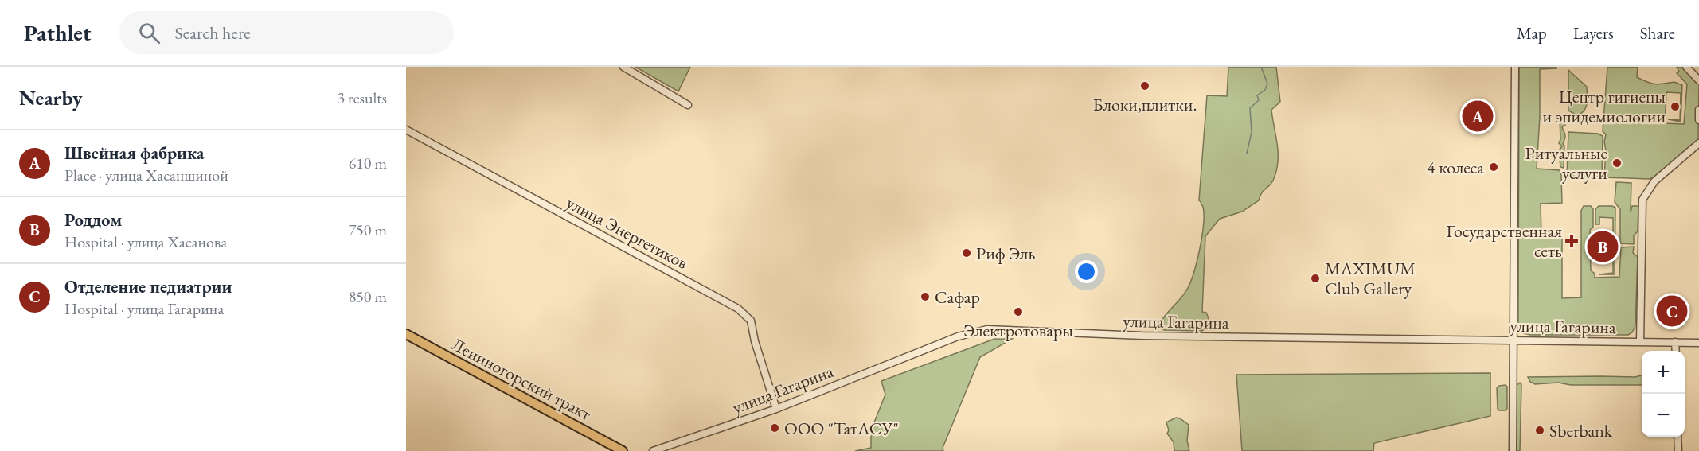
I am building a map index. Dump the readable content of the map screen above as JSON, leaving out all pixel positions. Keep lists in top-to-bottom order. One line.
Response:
{"streets":{"main road":["Лениногорский тракт"],"street":["улица Энергетиков","улица Гагарина"]},"crossings":[["улица Энергетиков","улица Гагарина"]],"places":{"other":["Блоки,плитки.","Центр гигиены и эпидемиологии","Ритуальные услуги","4 колеса","Риф Эль","MAXIMUM Club Gallery","Сафар","Электротовары","ООО \"ТатАСУ\"","Sberbank"],"health":["Государственная сеть"]},"page":{"header":"Pathlet","search":"Search here","nav":["Map","Layers","Share"],"heading":["Nearby","3 results"],"pins":["A","B","C"],"list":[{"mark":"A","name":"Швейная фабрика","note":"Place · улица Хасаншиной","value":"610 m"},{"mark":"B","name":"Роддом","note":"Hospital · улица Хасанова","value":"750 m"},{"mark":"C","name":"Отделение педиатрии","note":"Hospital · улица Гагарина","value":"850 m"}],"map_buttons":["+","−"]}}
